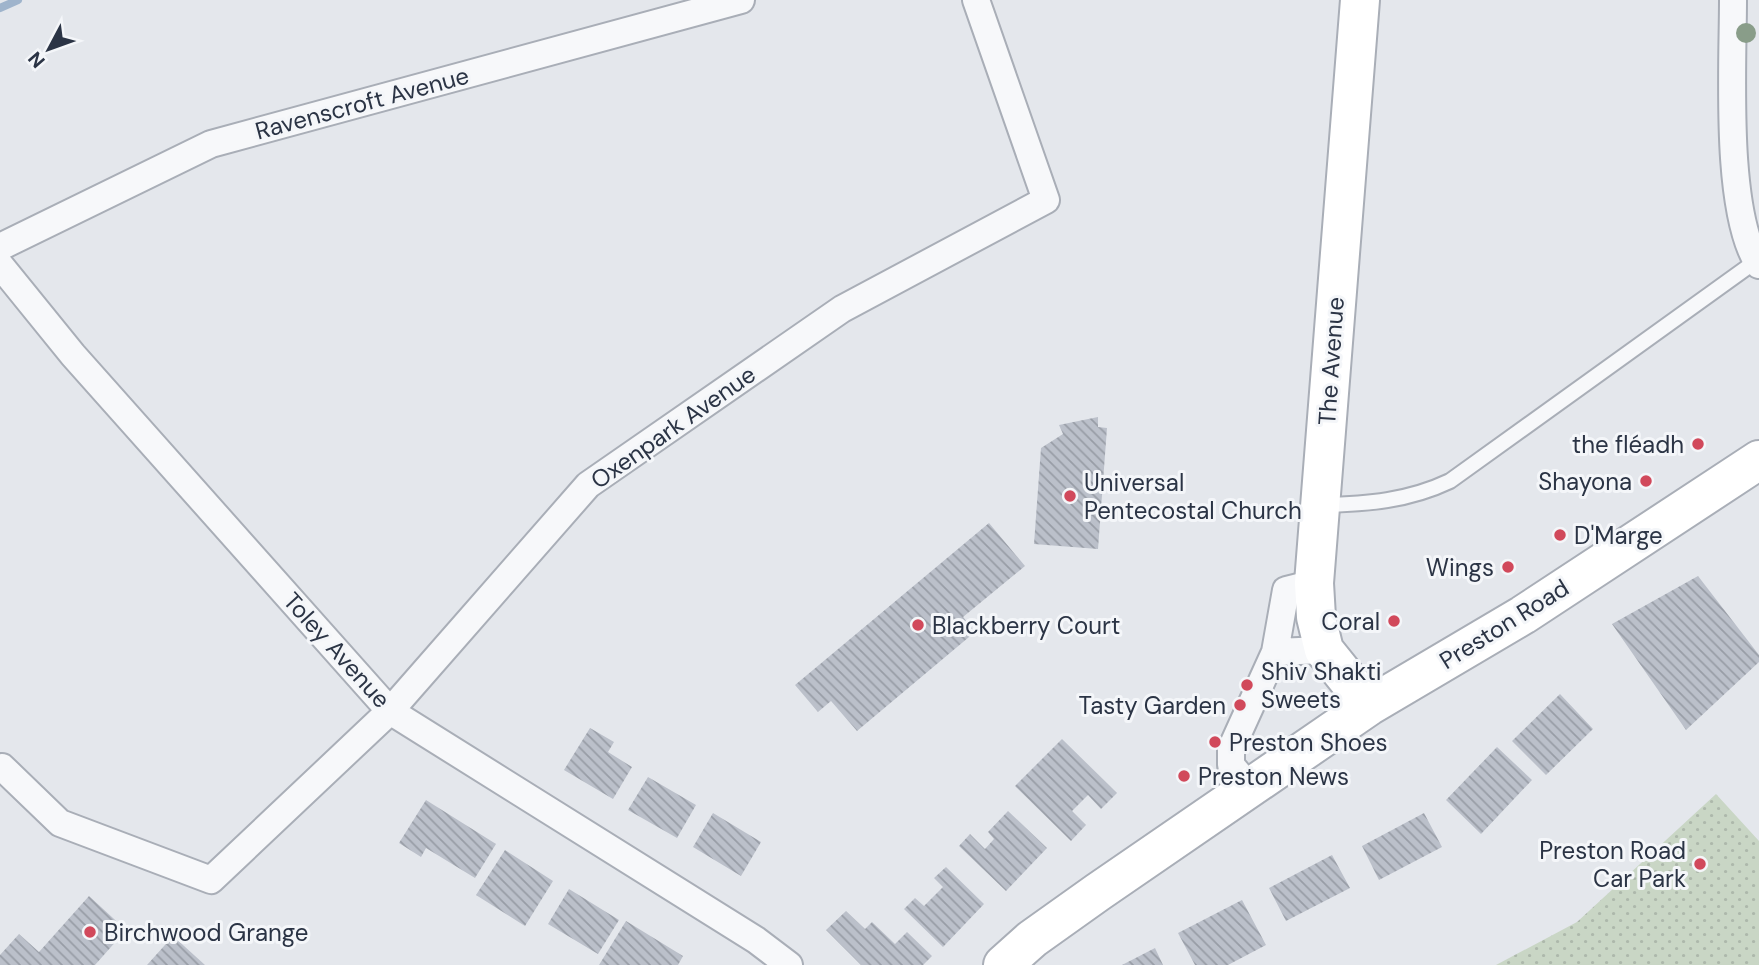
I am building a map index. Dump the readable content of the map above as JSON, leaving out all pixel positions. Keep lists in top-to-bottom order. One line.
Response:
{"streets":{"street":["Ravenscroft Avenue","The Avenue","Oxenpark Avenue","Preston Road","Toley Avenue"]},"crossings":[["The Avenue","Preston Road"],["Oxenpark Avenue","Toley Avenue"]],"places":["the fléadh","Shayona","Universal Pentecostal Church","D'Marge","Wings","Coral","Blackberry Court","Shiv Shakti Sweets","Tasty Garden","Preston Shoes","Preston News","Preston Road Car Park","Birchwood Grange"],"north":"bottom left"}
